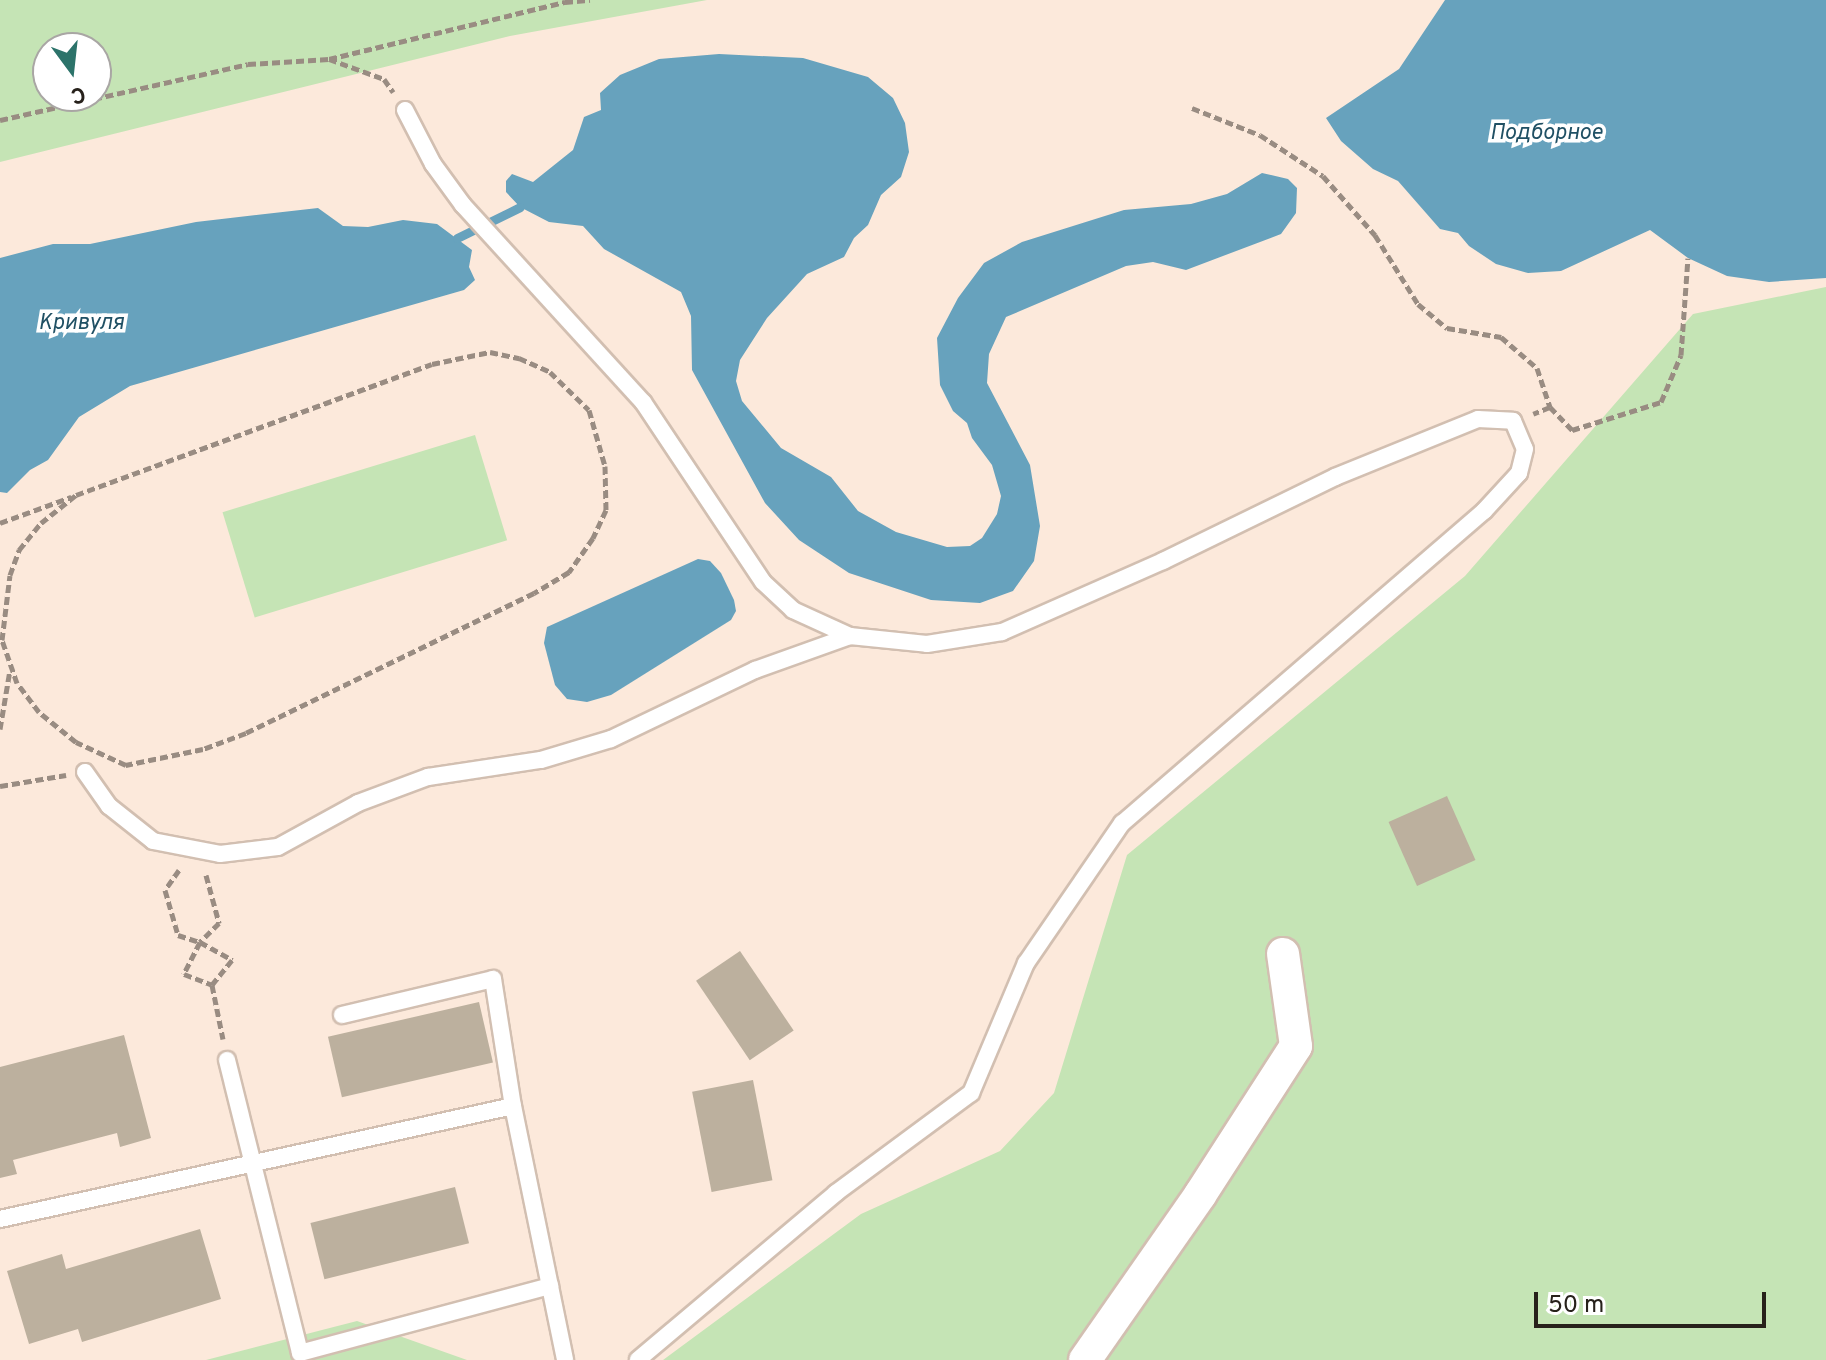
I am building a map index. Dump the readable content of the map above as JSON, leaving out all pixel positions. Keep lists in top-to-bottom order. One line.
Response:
{"water":["Подборное","Кривуля"],"scale_bar":"50 m","north":"bottom"}
